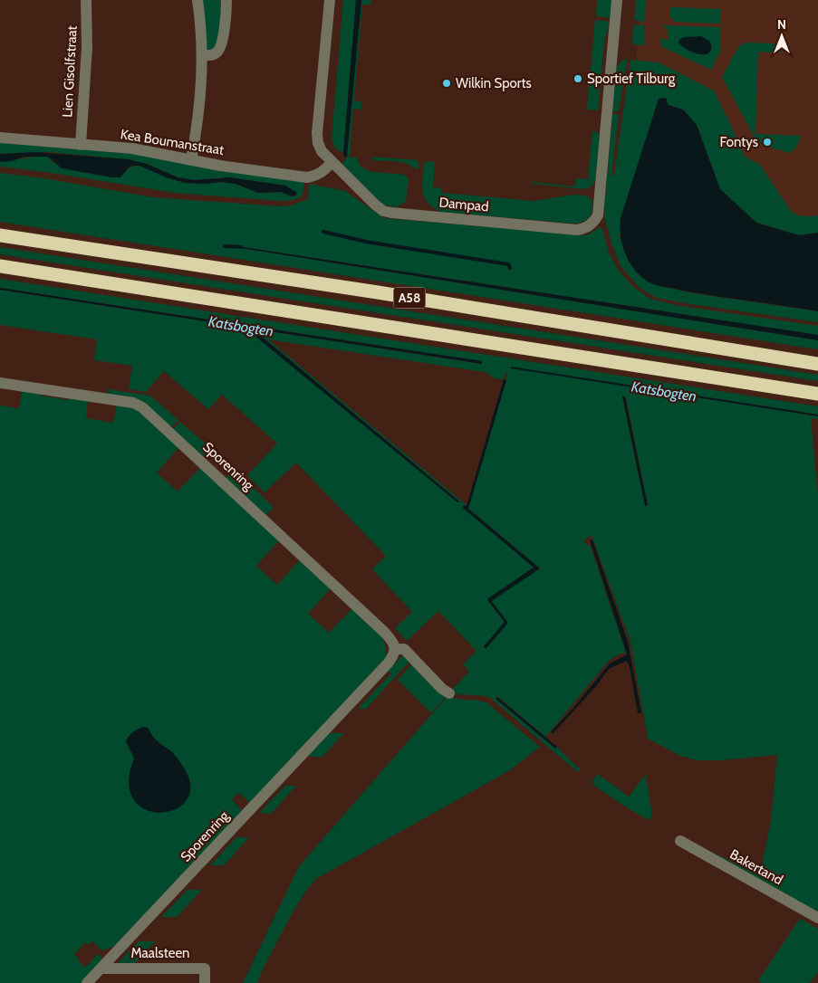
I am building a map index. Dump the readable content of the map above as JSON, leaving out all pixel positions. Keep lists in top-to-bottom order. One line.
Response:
{"streets":{"highway":["A58"],"street":["Lien Gisolfstraat","Kea Boumanstraat","Dampad","Sporenring","Bakertand","Maalsteen"]},"crossings":[["Lien Gisolfstraat","Kea Boumanstraat"],["Kea Boumanstraat","Dampad"],["Sporenring","Maalsteen"]],"water":["Katsbogten"],"places":["Sportief Tilburg","Wilkin Sports","Fontys"],"north":"top"}
